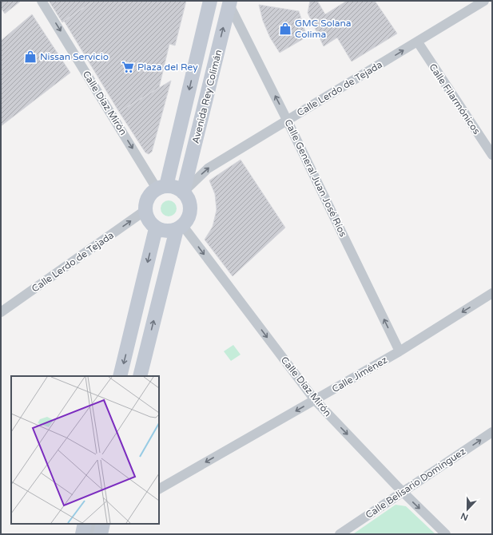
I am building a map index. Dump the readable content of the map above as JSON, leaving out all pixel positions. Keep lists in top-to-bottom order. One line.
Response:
{"streets":{"main road":["Avenida Rey Colimán"],"street":["Calle Lerdo de Tejada","Calle Filarmónicos","Calle Díaz Mirón","Calle General Juan José Ríos","Calle Jiménez","Calle Belisario Domínguez"]},"crossings":[["Calle Lerdo de Tejada","Avenida Rey Colimán"],["Calle Lerdo de Tejada","Calle Filarmónicos"],["Calle Lerdo de Tejada","Calle Díaz Mirón"],["Calle Lerdo de Tejada","Calle General Juan José Ríos"],["Avenida Rey Colimán","Calle Díaz Mirón"],["Avenida Rey Colimán","Calle General Juan José Ríos"],["Calle Díaz Mirón","Calle Jiménez"],["Calle Díaz Mirón","Calle Belisario Domínguez"],["Calle General Juan José Ríos","Calle Jiménez"]],"one_way":["Calle Lerdo de Tejada","Calle Díaz Mirón","Calle General Juan José Ríos","Calle Jiménez","Calle Belisario Domínguez"],"places":{"shop":["GMC Solana Colima","Nissan Servicio"],"supermarket":["Plaza del Rey"]},"north":"bottom"}
